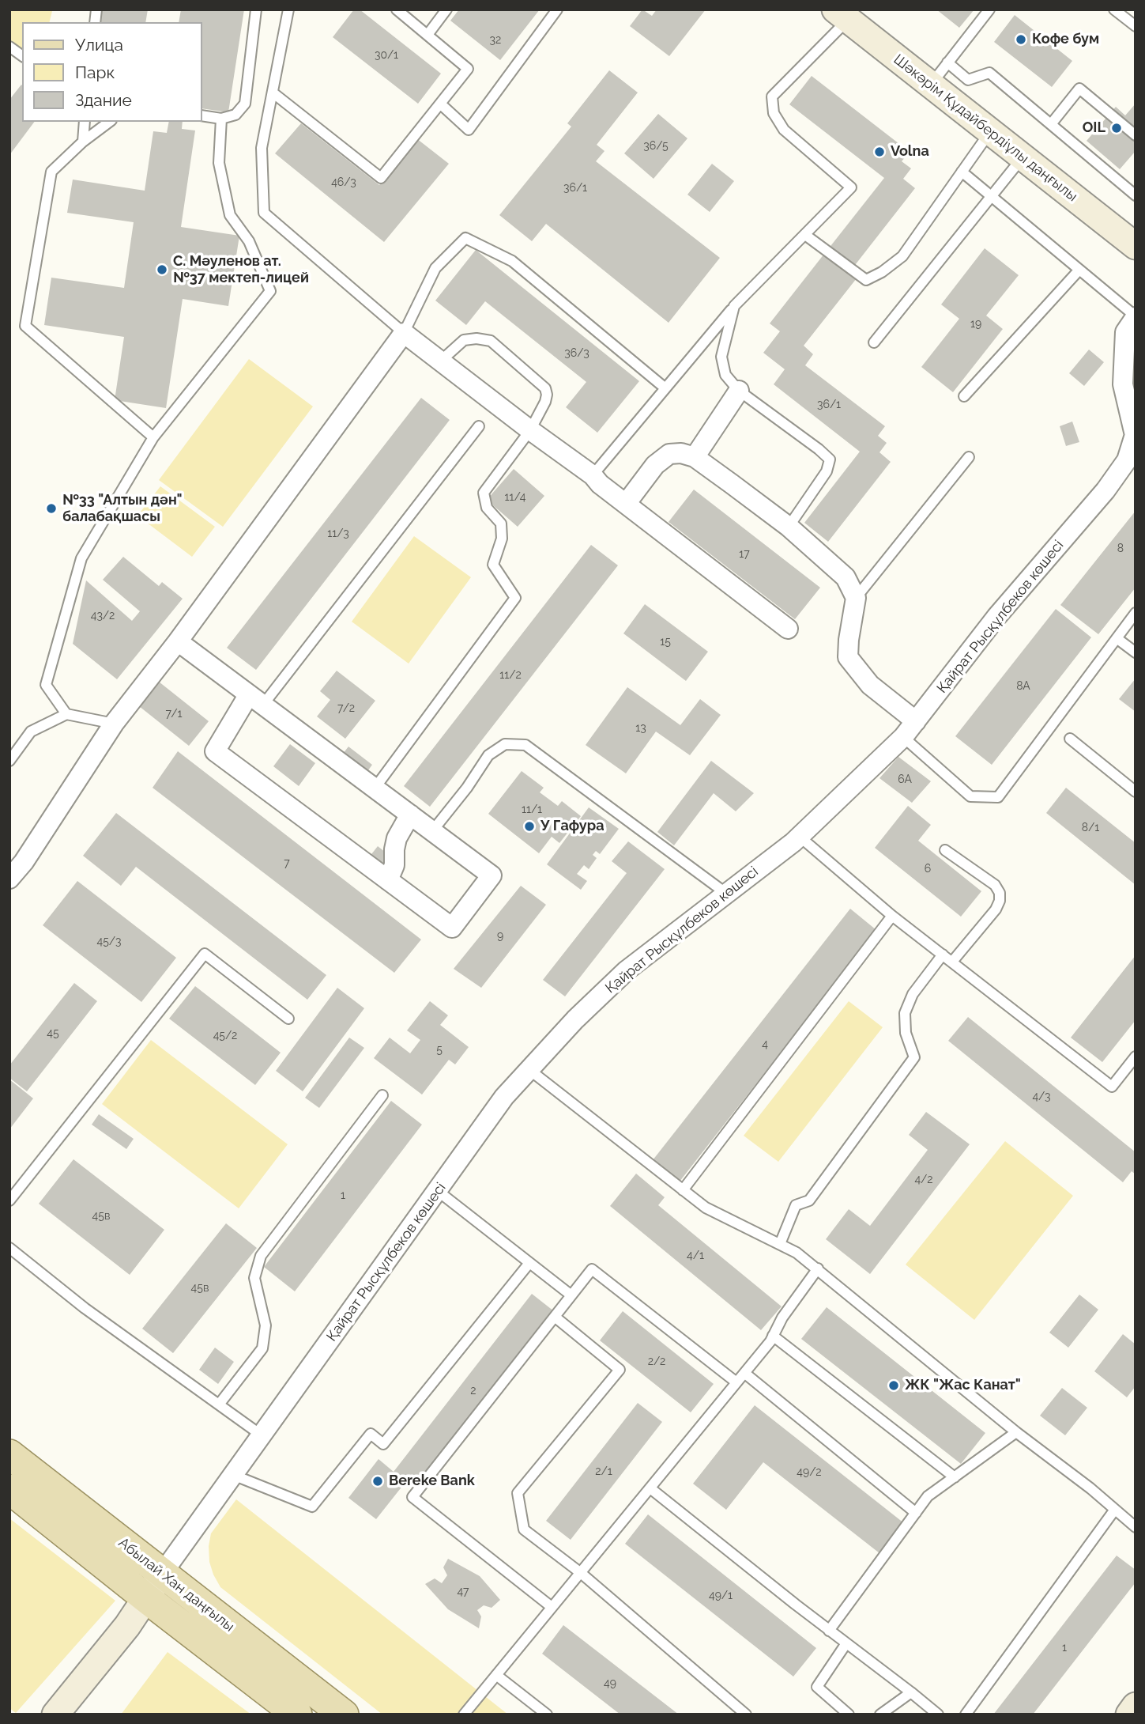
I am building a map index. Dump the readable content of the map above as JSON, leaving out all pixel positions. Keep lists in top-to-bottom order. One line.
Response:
{"streets":{"main road":["Шәкәрім Құдайбердіұлы даңғылы","Абылай Хан даңғылы"],"street":["Қайрат Рысқұлбеков көшесі"]},"crossings":[["Қайрат Рысқұлбеков көшесі","Абылай Хан даңғылы"]],"places":["Кофе бум","OIL","Volna","С. Мәуленов ат. №37 мектеп-лицей","№33 \"Алтын дән\" балабақшасы","У Гафура","ЖК \"Жас Канат\"","Bereke Bank"],"house_numbers":["32","30/1","36/5","46/3","36/1","19","36/3","36/1","11/4","11/3","8","17","43/2","15","11/2","8А","7/2","7/1","13","6А","11/1","8/1","7","6","9","45/3","45","45/2","4","5","4/3","4/2","1","45в","4/1","45в","2/2","2","2/1","49/2","47","49/1","1","49"],"legend":["Улица","Парк","Здание"]}
